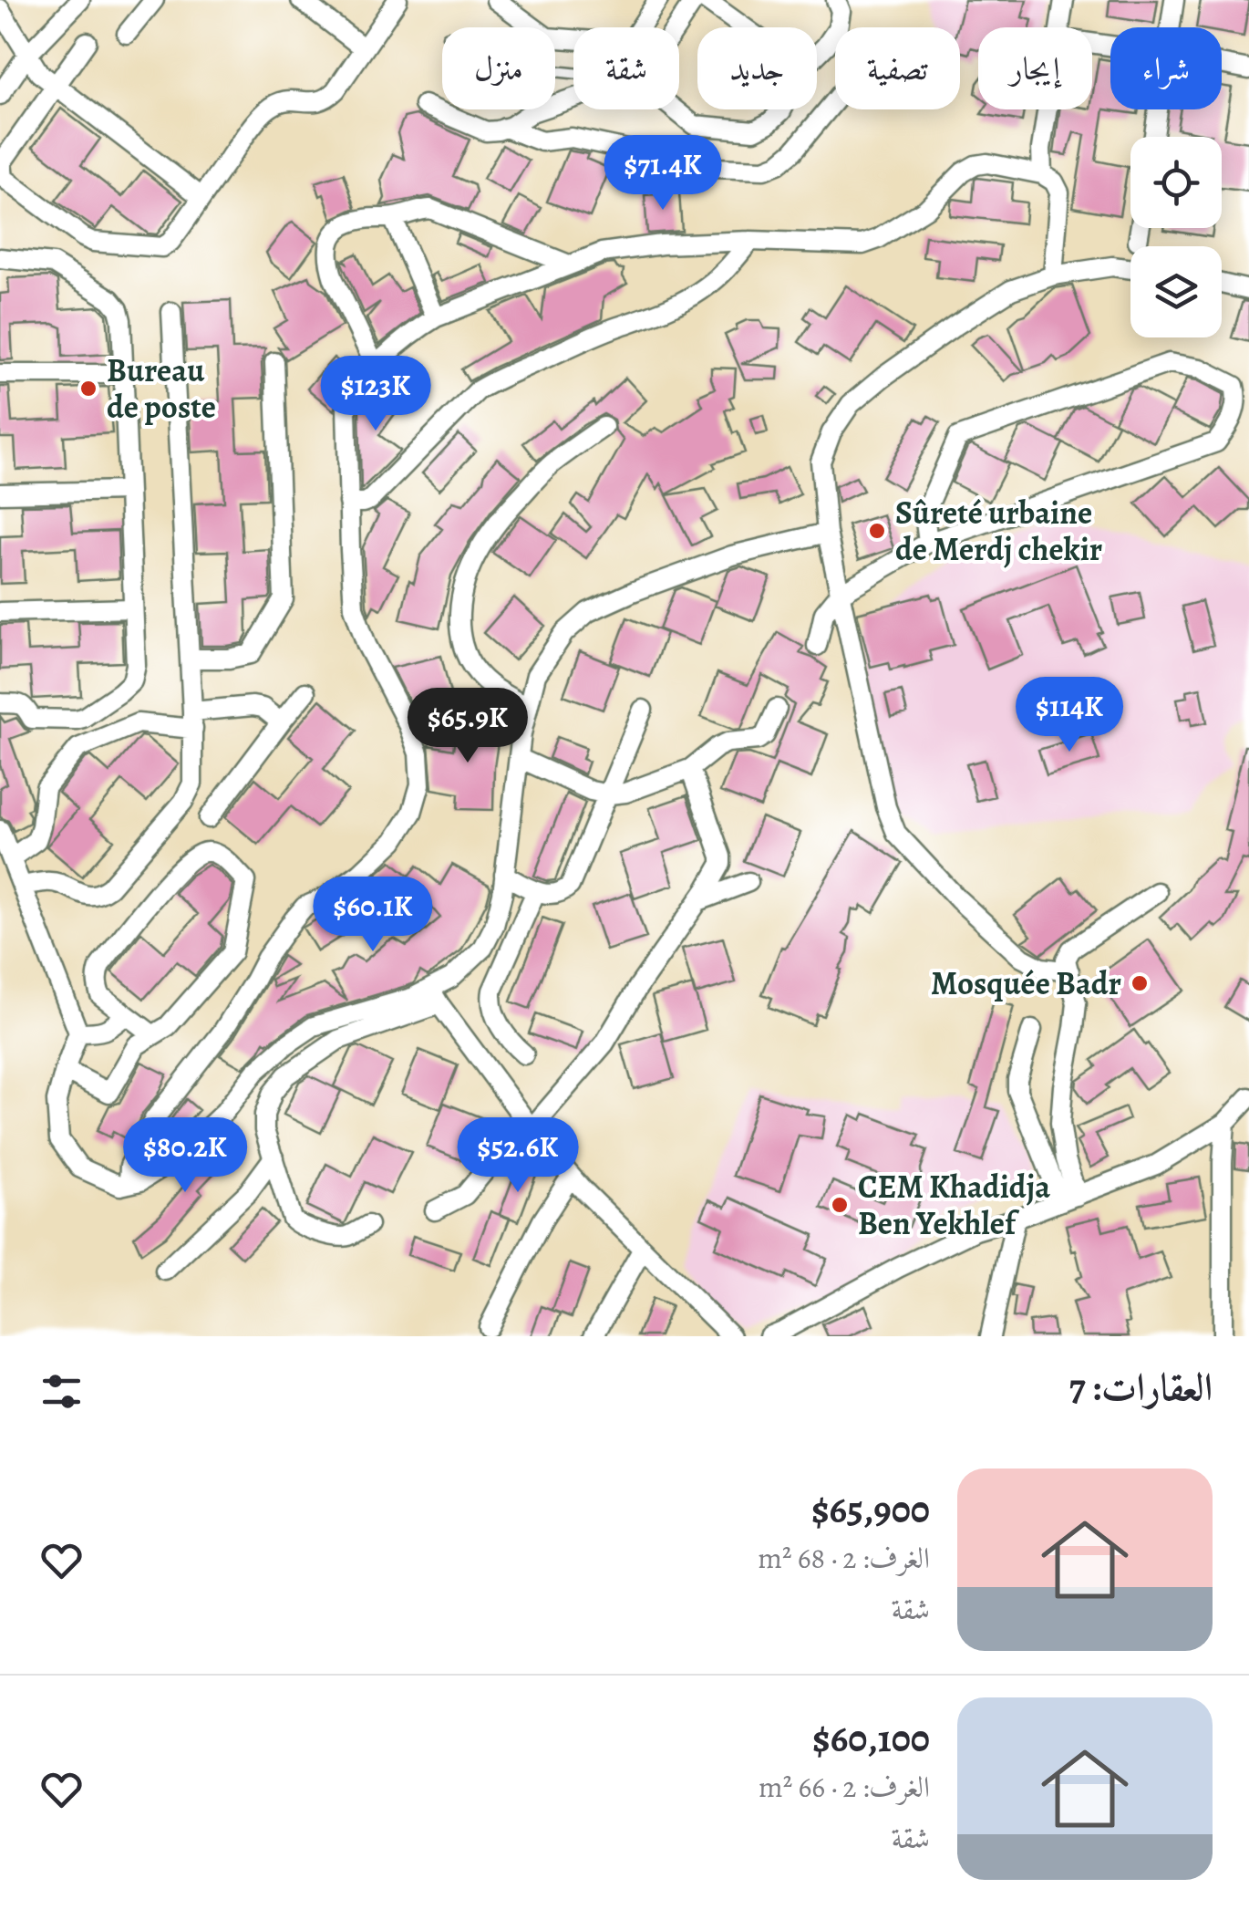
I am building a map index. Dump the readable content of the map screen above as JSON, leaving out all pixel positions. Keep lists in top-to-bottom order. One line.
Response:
{"places":["Bureau de poste","Sûreté urbaine de Merdj chekir","Mosquée Badr","CEM Khadidja Ben Yekhlef"],"page":{"chip":["شراء","إيجار","تصفية","جديد","شقة","منزل"],"price":["$71.4K","$123K","$114K","$65.9K","$60.1K","$80.2K","$52.6K"],"heading":"العقارات: 7","list":[{"name":"$65,900","note":"الغرف: 2 · 68 m² · شقة"},{"name":"$60,100","note":"الغرف: 2 · 66 m² · شقة"}]}}
